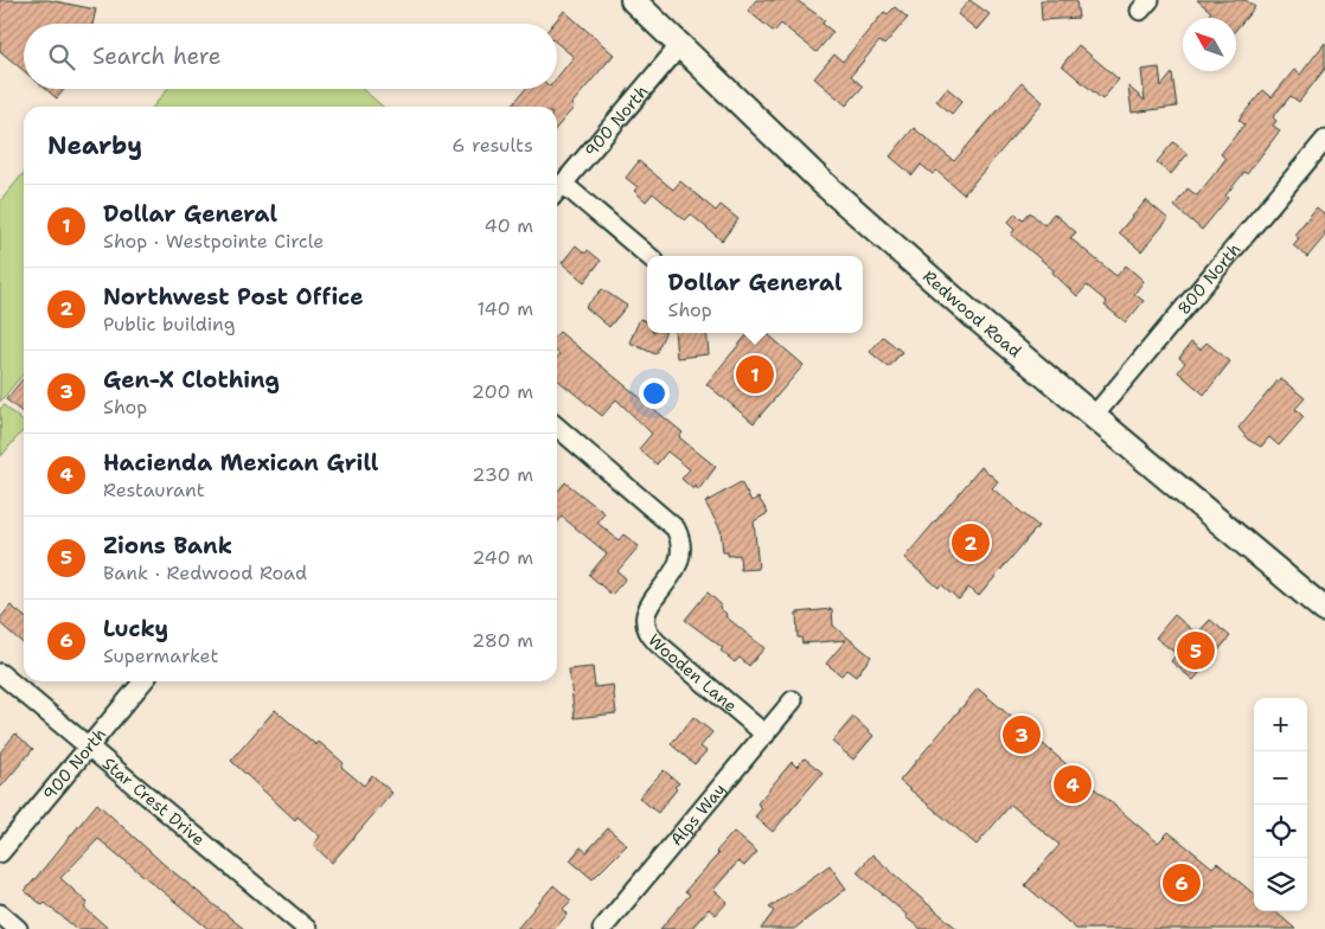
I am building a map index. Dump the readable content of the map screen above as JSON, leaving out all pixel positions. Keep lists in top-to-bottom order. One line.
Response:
{"streets":{"main road":["Redwood Road"],"street":["900 North","800 North","Wooden Lane","Star Crest Drive","Alps Way"]},"crossings":[["900 North","Redwood Road"],["900 North","Star Crest Drive"],["800 North","Redwood Road"],["Wooden Lane","Alps Way"]],"north":"top left","page":{"search":"Search here","heading":["Nearby","6 results"],"list":[{"mark":"1","name":"Dollar General","note":"Shop · Westpointe Circle","value":"40 m"},{"mark":"2","name":"Northwest Post Office","note":"Public building","value":"140 m"},{"mark":"3","name":"Gen-X Clothing","note":"Shop","value":"200 m"},{"mark":"4","name":"Hacienda Mexican Grill","note":"Restaurant","value":"230 m"},{"mark":"5","name":"Zions Bank","note":"Bank · Redwood Road","value":"240 m"},{"mark":"6","name":"Lucky","note":"Supermarket","value":"280 m"}],"popup":["Dollar General","Shop"],"pins":["1","2","5","3","4","6"],"map_buttons":["+","−"]}}
